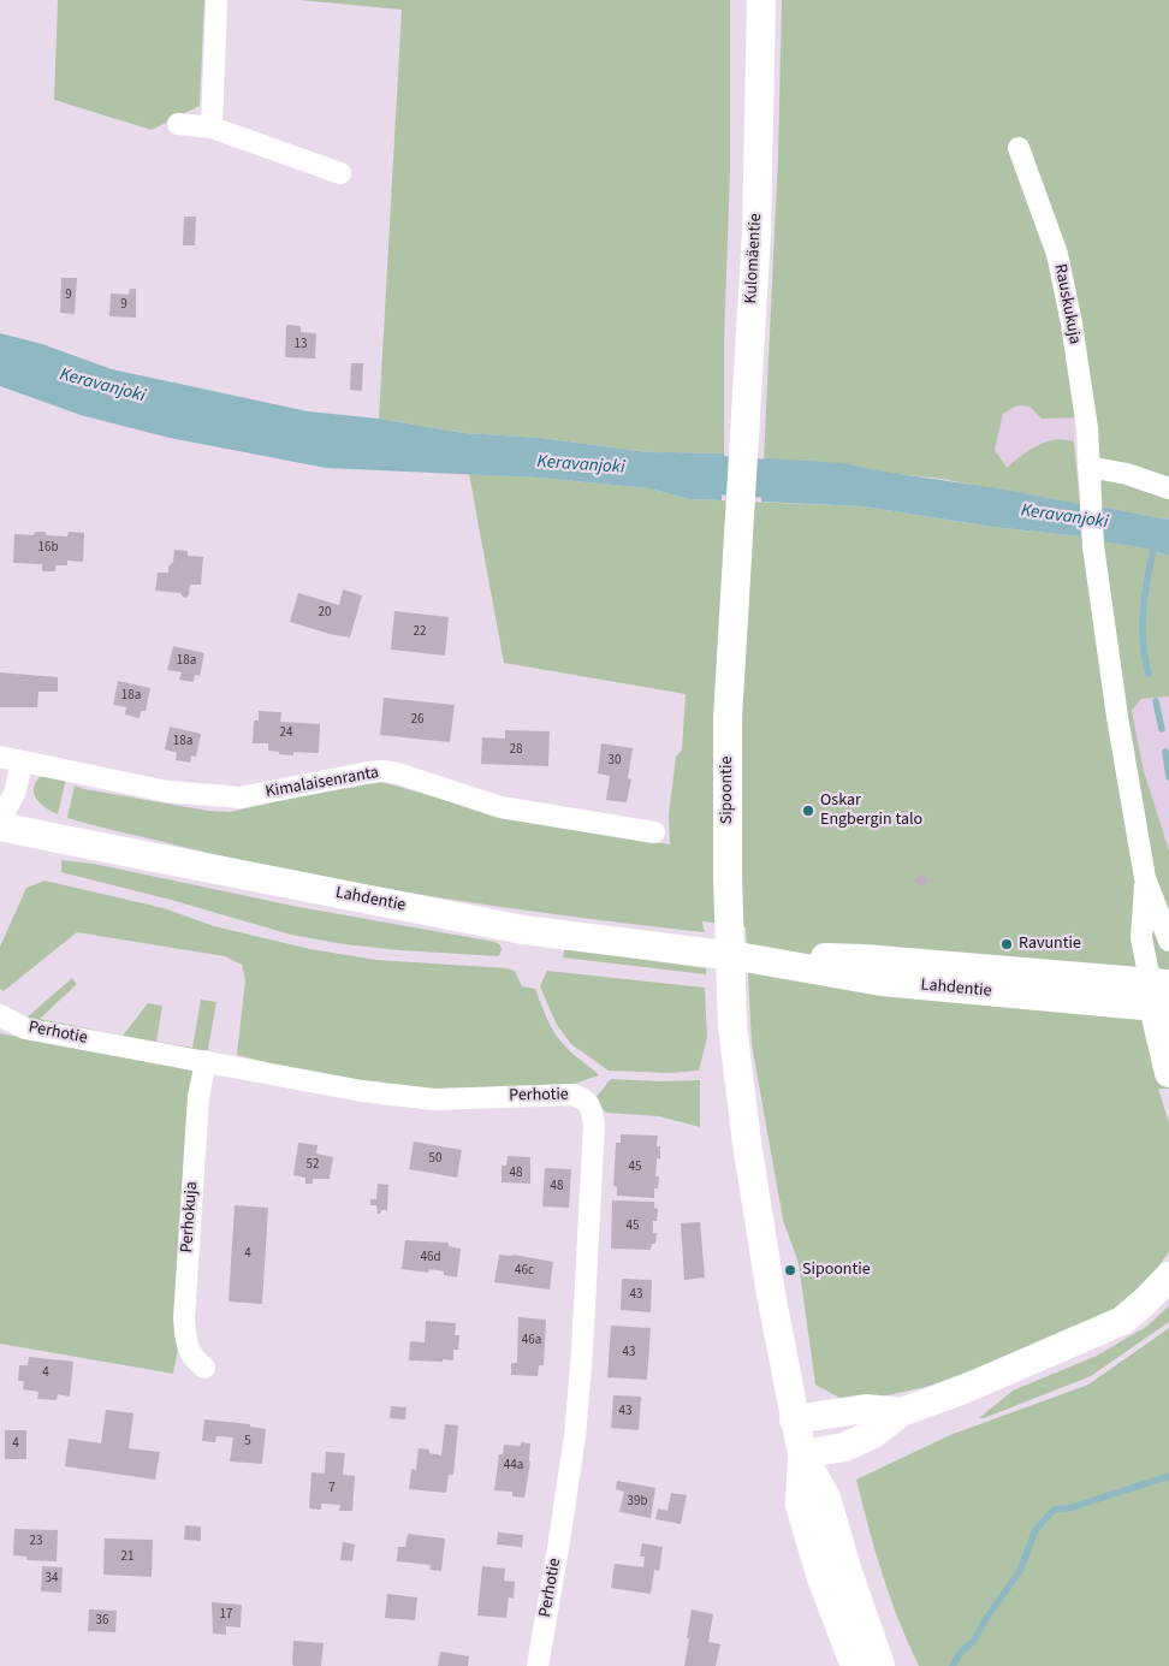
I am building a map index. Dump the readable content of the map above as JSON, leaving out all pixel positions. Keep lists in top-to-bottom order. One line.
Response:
{"streets":{"main road":["Kulomäentie","Sipoontie","Lahdentie"],"street":["Rauskukuja","Kimalaisenranta","Perhotie","Perhokuja"]},"crossings":[["Kulomäentie","Sipoontie"],["Perhotie","Perhokuja"]],"water":["Keravanjoki"],"places":["Oskar Engbergin talo","Ravuntie","Sipoontie"],"house_numbers":["9","9","13","16b","20","22","18a","18a","26","24","18a","28","30","50","52","45","48","48","45","4","46d","46c","43","46a","43","4","43","5","4","44a","7","39b","23","21","34","17","36"]}
